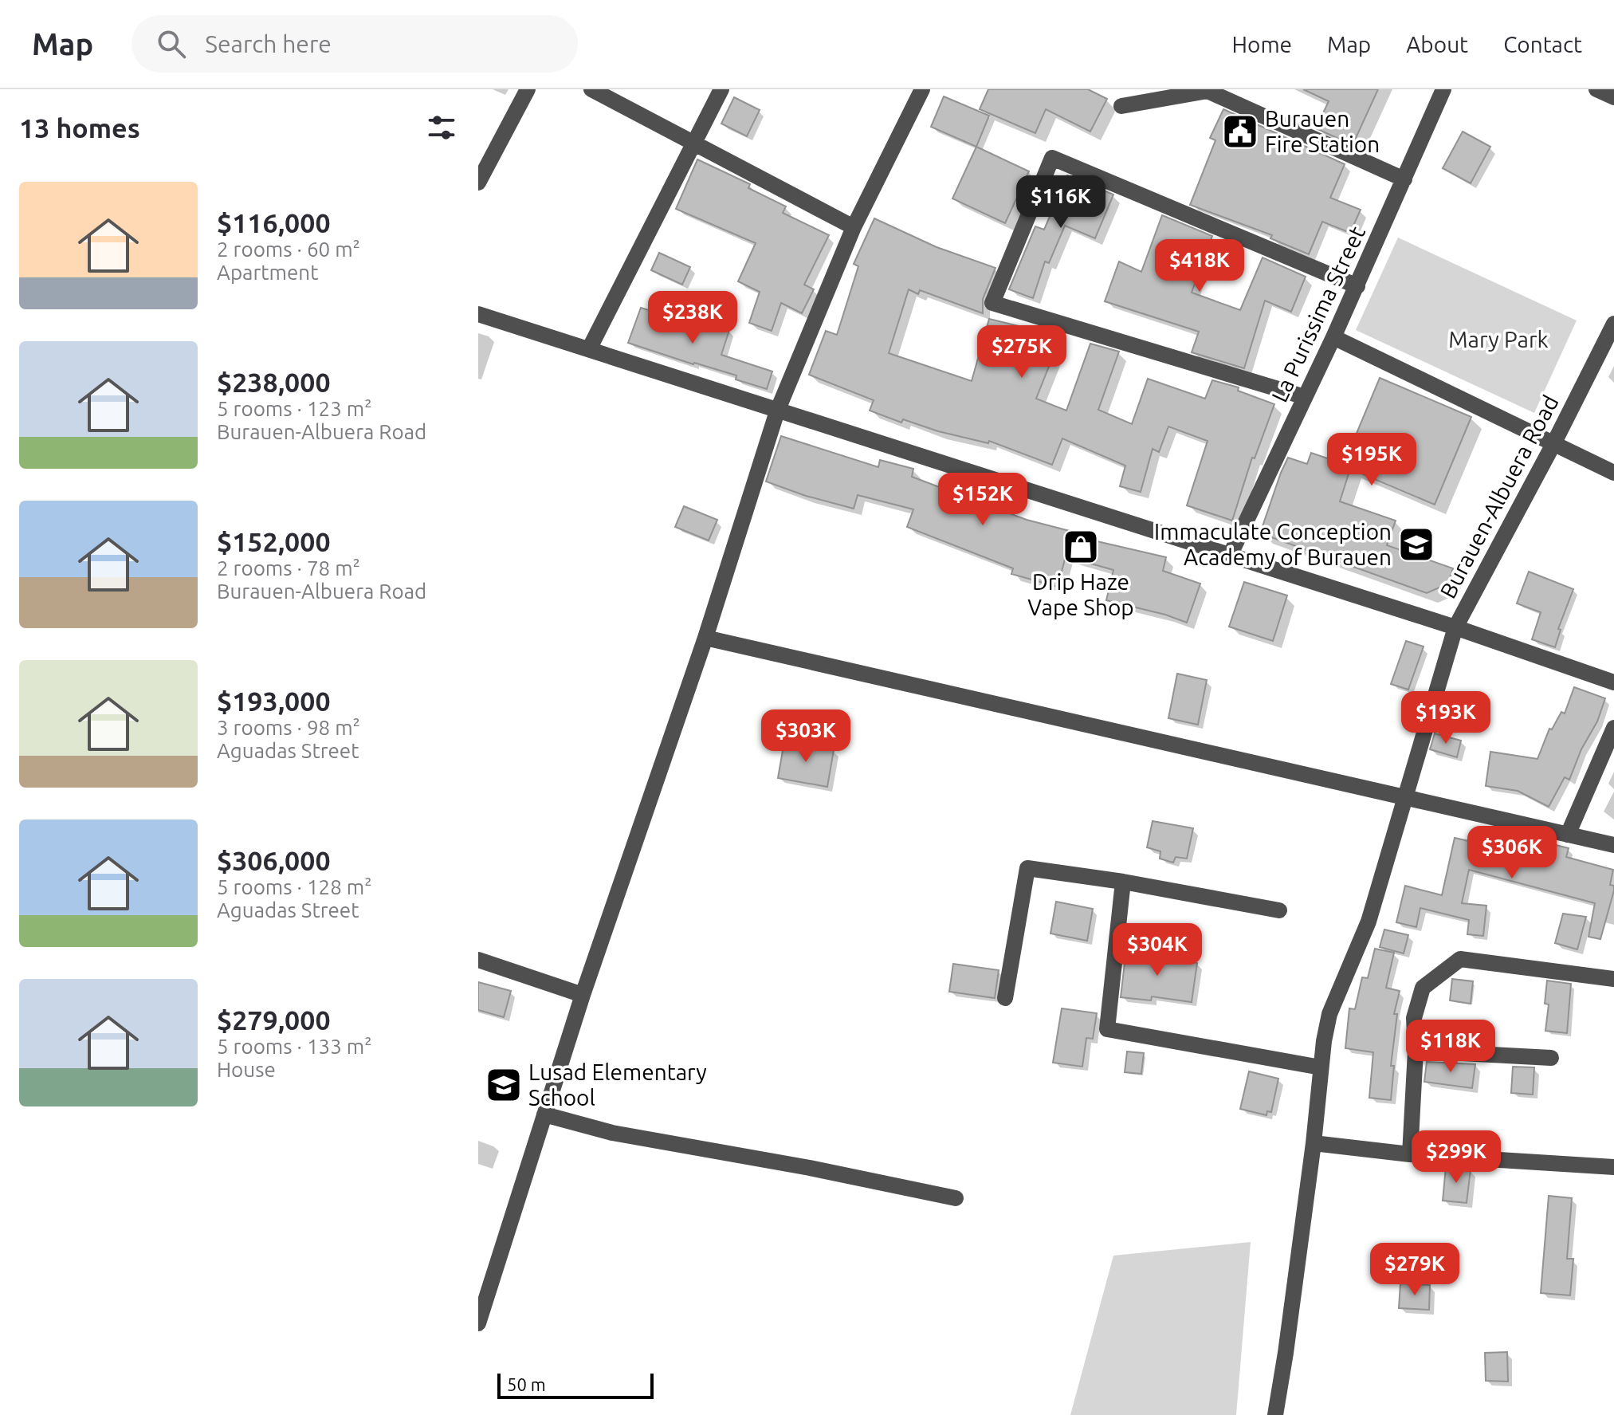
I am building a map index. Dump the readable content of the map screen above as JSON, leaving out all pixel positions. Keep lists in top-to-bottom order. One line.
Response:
{"streets":{"street":["La Purissima Street","Burauen-Albuera Road"]},"crossings":[["La Purissima Street","Burauen-Albuera Road"]],"parks":["Mary Park"],"places":{"public building":["Burauen Fire Station"],"school or university":["Immaculate Conception Academy of Burauen","Lusad Elementary School"],"shop":["Drip Haze Vape Shop"]},"scale_bar":"50 m","page":{"header":"Map","search":"Search here","nav":["Home","Map","About","Contact"],"heading":"13 homes","list":[{"name":"$116,000","note":"2 rooms · 60 m² · Apartment"},{"name":"$238,000","note":"5 rooms · 123 m² · Burauen-Albuera Road"},{"name":"$152,000","note":"2 rooms · 78 m² · Burauen-Albuera Road"},{"name":"$193,000","note":"3 rooms · 98 m² · Aguadas Street"},{"name":"$306,000","note":"5 rooms · 128 m² · Aguadas Street"},{"name":"$279,000","note":"5 rooms · 133 m² · House"}],"price":["$116K","$418K","$238K","$275K","$195K","$152K","$193K","$303K","$306K","$304K","$118K","$299K","$279K"],"scale":"50 m"}}
